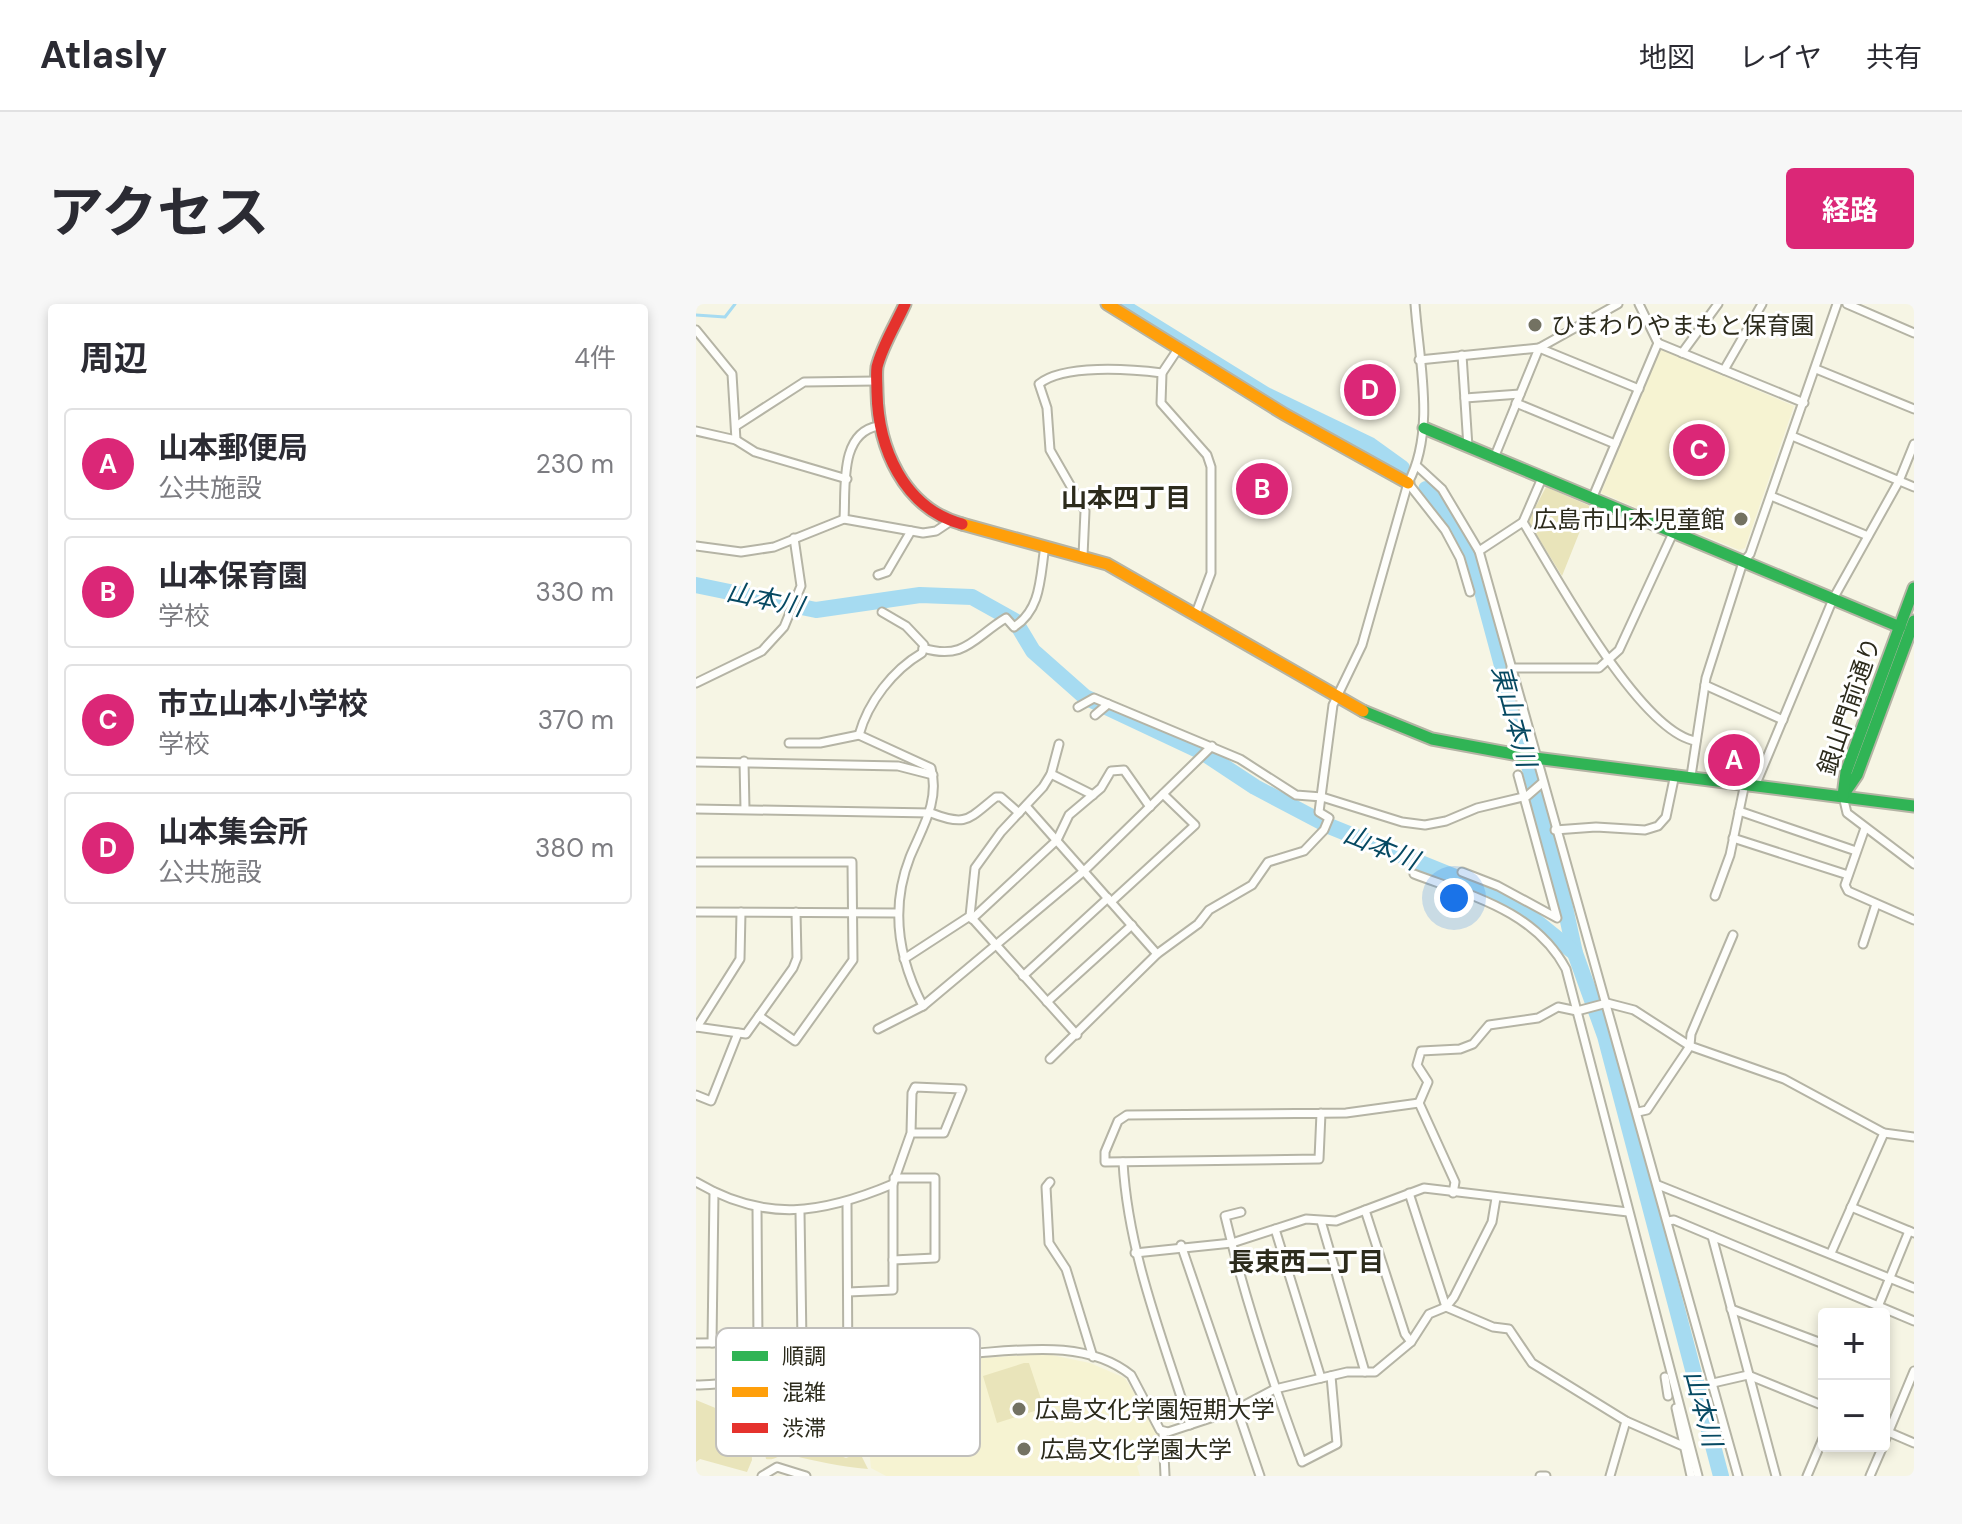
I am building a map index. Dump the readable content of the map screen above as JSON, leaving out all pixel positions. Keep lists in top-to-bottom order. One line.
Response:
{"streets":{"street":["銀山門前通り"]},"districts":["山本四丁目","長束西二丁目"],"water":["山本川","東山本川"],"places":["ひまわりやまもと保育園","広島市山本児童館","広島文化学園短期大学","広島文化学園大学"],"legend":["順調","混雑","渋滞"],"page":{"header":"Atlasly","nav":["地図","レイヤ","共有"],"title":"アクセス","buttons":"経路","heading":["周辺","4件"],"pins":["D","C","B","A"],"list":[{"mark":"A","name":"山本郵便局","note":"公共施設","value":"230 m"},{"mark":"B","name":"山本保育園","note":"学校","value":"330 m"},{"mark":"C","name":"市立山本小学校","note":"学校","value":"370 m"},{"mark":"D","name":"山本集会所","note":"公共施設","value":"380 m"}],"map_buttons":["+","−"]}}
